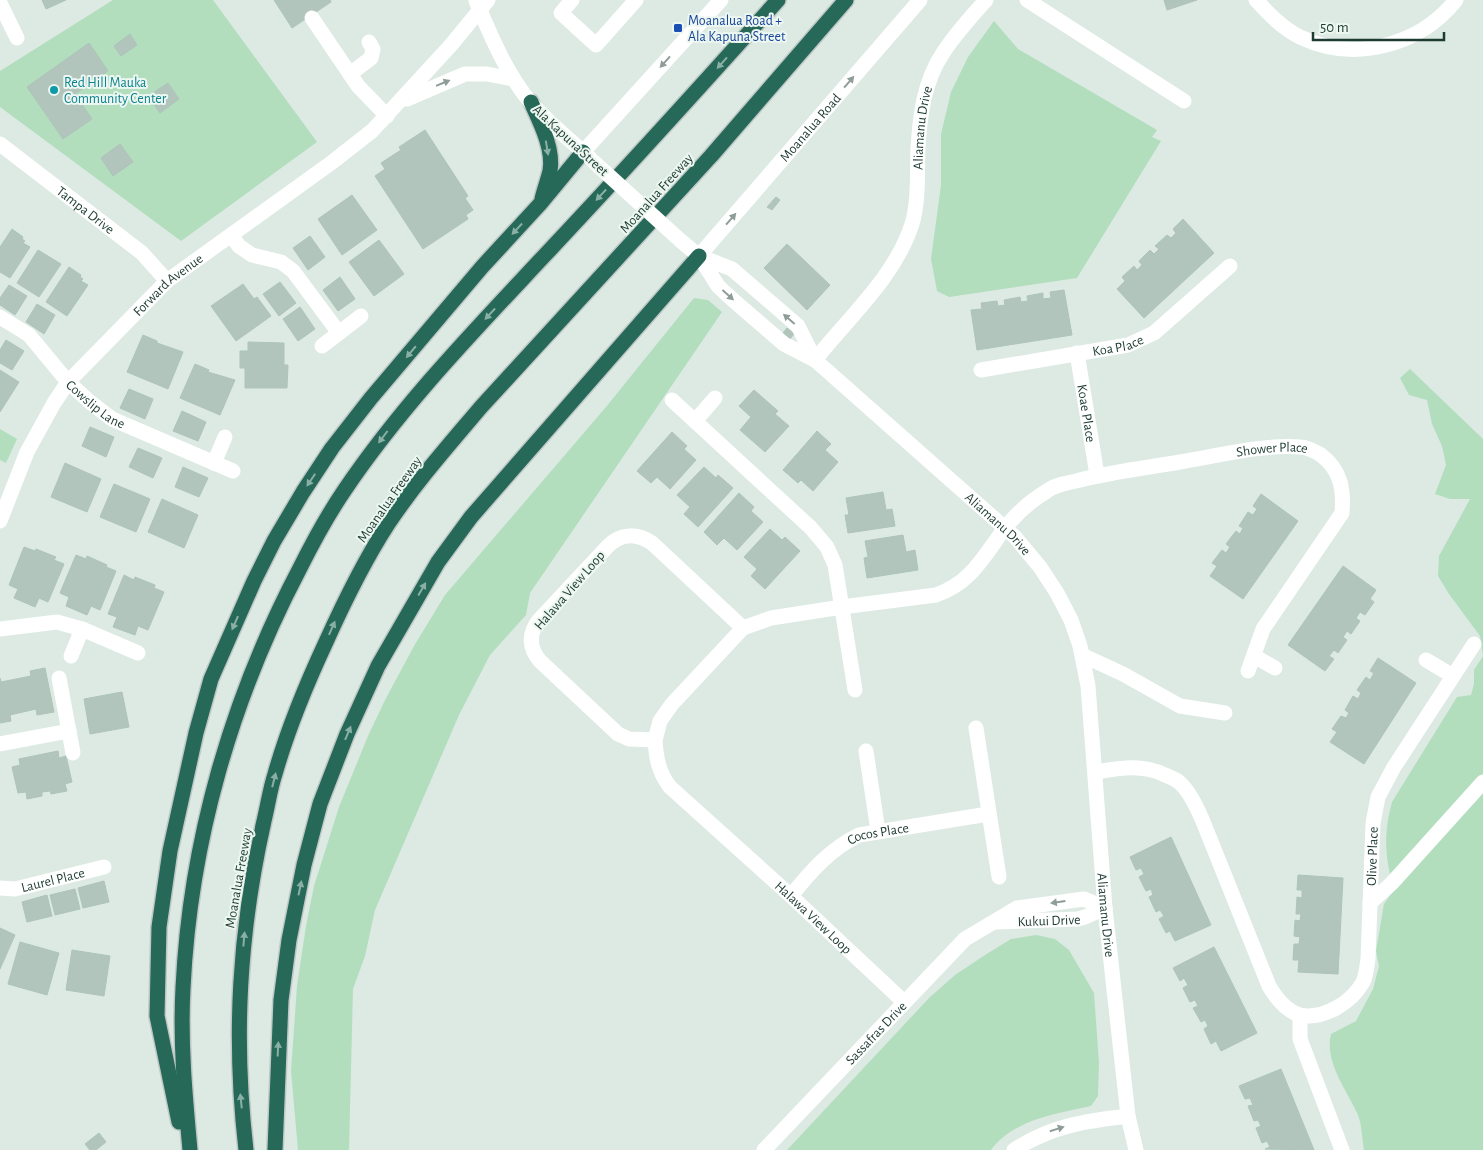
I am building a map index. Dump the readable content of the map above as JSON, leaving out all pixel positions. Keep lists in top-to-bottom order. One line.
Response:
{"streets":{"highway":["Moanalua Freeway"],"street":["Moanalua Road","Aliamanu Drive","Ala Kapuna Street","Tampa Drive","Forward Avenue","Koa Place","Cowslip Lane","Koae Place","Shower Place","Halawa View Loop","Cocos Place","Olive Place","Laurel Place","Kukui Drive","Sassafras Drive"]},"crossings":[["Moanalua Road","Ala Kapuna Street"],["Aliamanu Drive","Shower Place"],["Aliamanu Drive","Halawa View Loop"],["Aliamanu Drive","Kukui Drive"],["Ala Kapuna Street","Forward Avenue"],["Tampa Drive","Forward Avenue"],["Forward Avenue","Cowslip Lane"],["Koa Place","Koae Place"],["Koae Place","Shower Place"],["Shower Place","Halawa View Loop"],["Halawa View Loop","Cocos Place"],["Halawa View Loop","Sassafras Drive"],["Kukui Drive","Sassafras Drive"]],"one_way":["Moanalua Road"],"places":{"transit":["Moanalua Road + Ala Kapuna Street"],"other":["Red Hill Mauka Community Center"]},"scale_bar":"50 m"}
